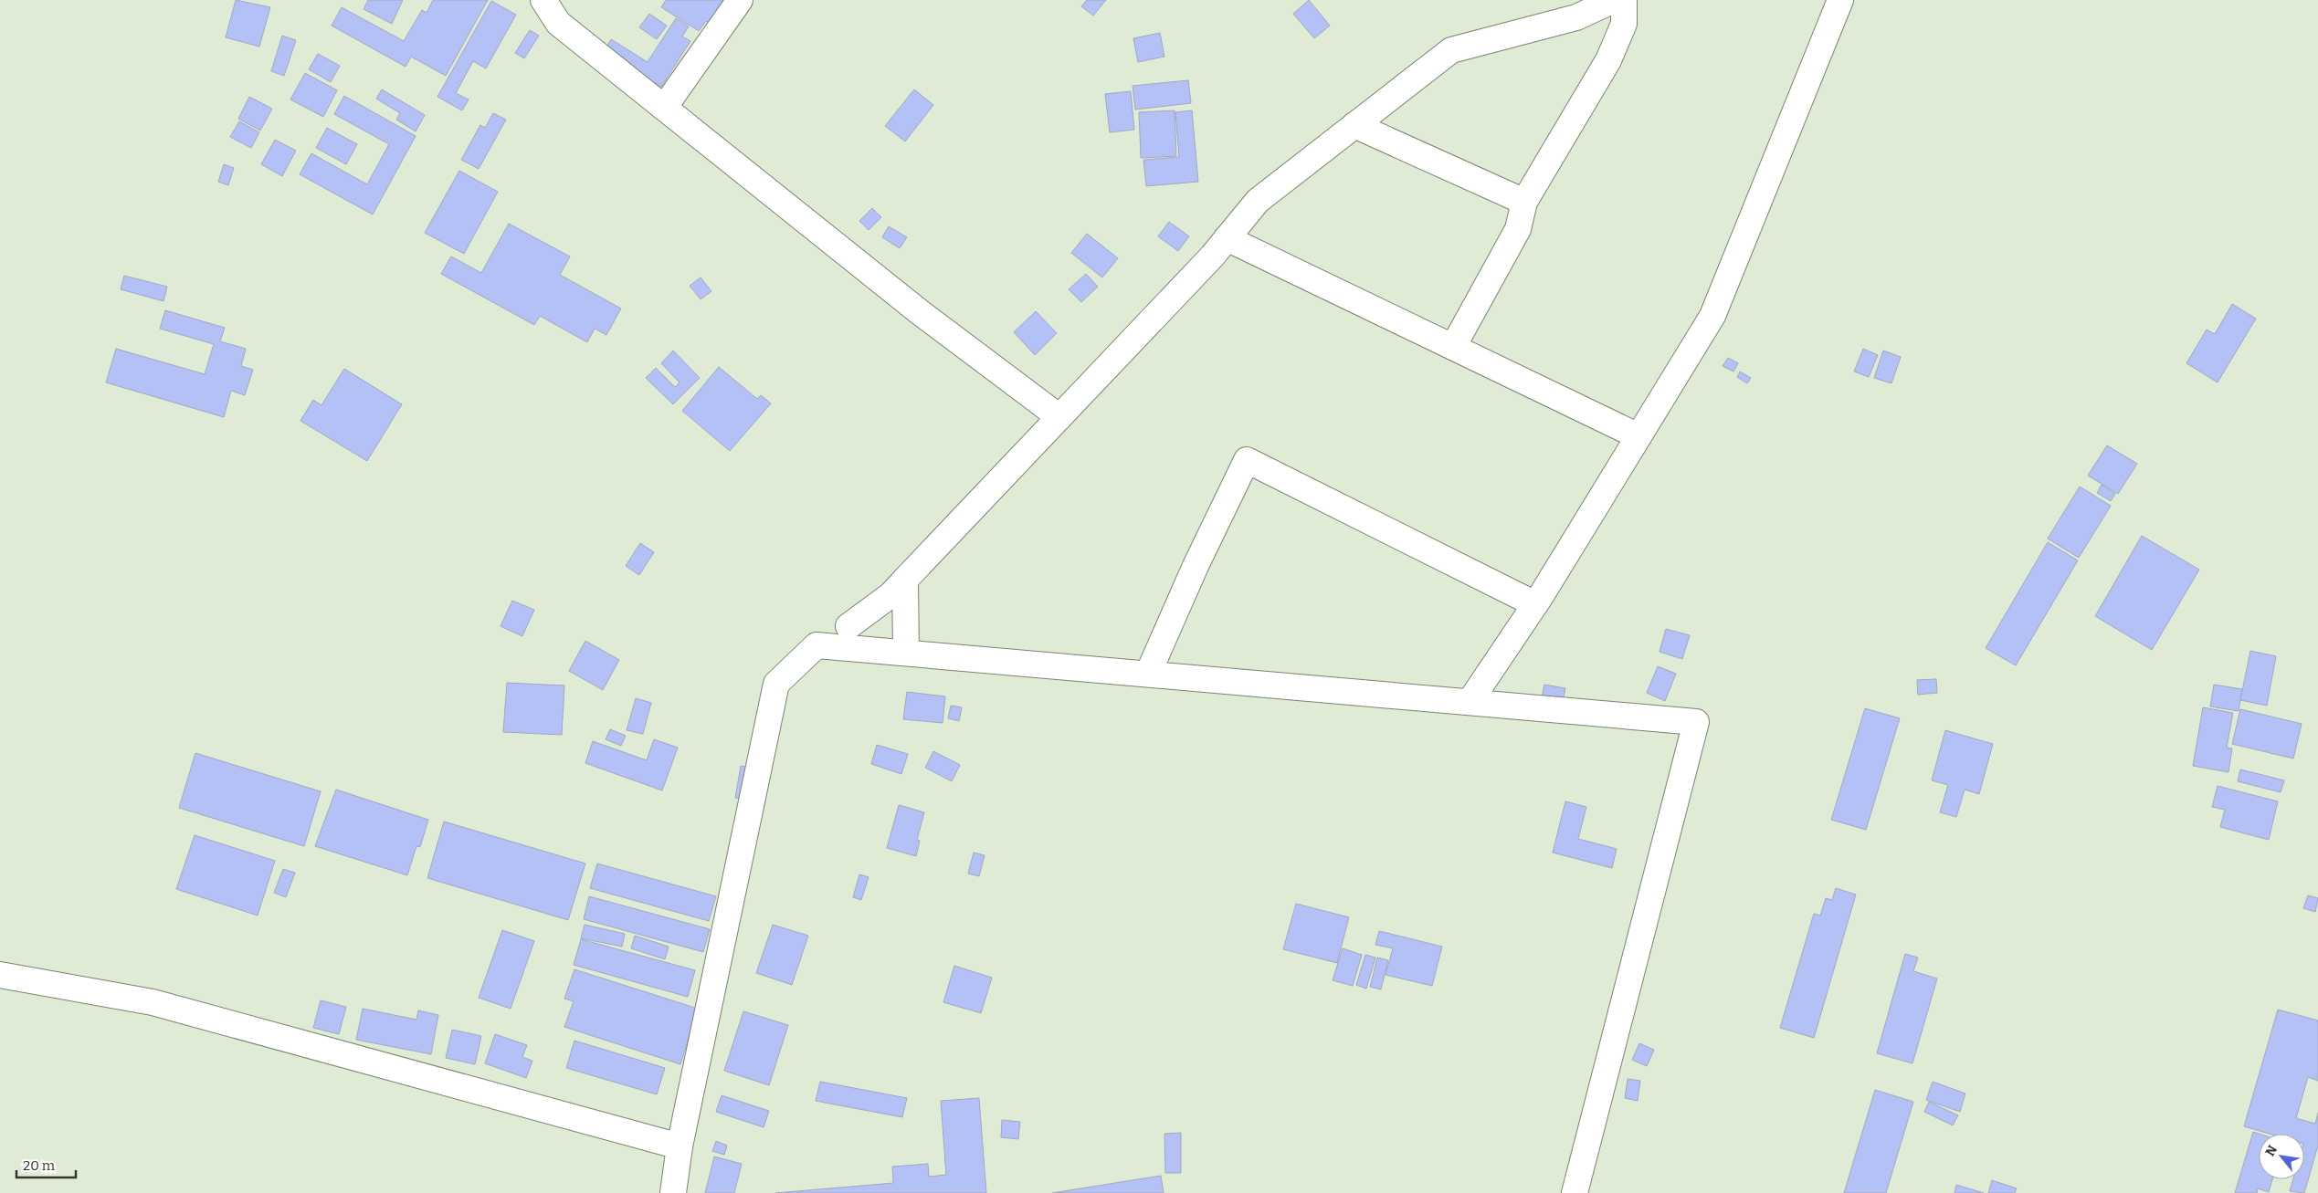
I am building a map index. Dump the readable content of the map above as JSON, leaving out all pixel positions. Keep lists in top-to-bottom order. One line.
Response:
{"scale_bar":"20 m","north":"top left"}
